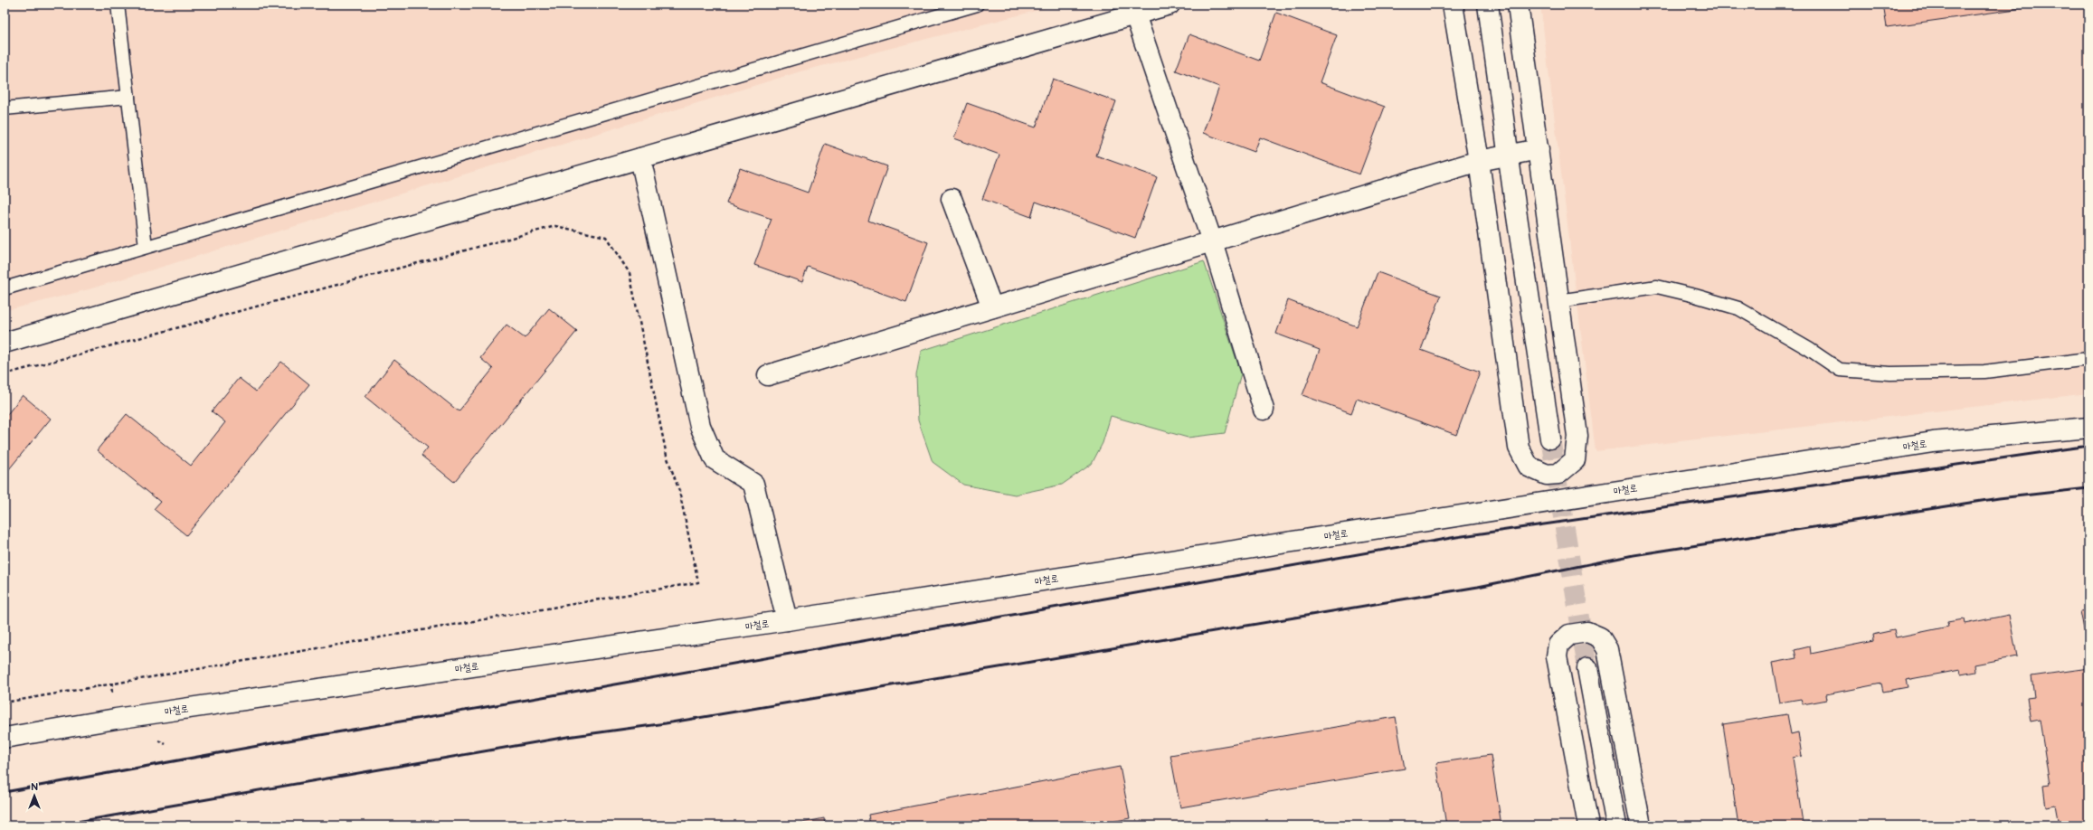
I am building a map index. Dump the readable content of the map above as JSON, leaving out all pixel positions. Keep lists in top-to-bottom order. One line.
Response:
{"streets":{"street":["마철로"]},"north":"top"}
